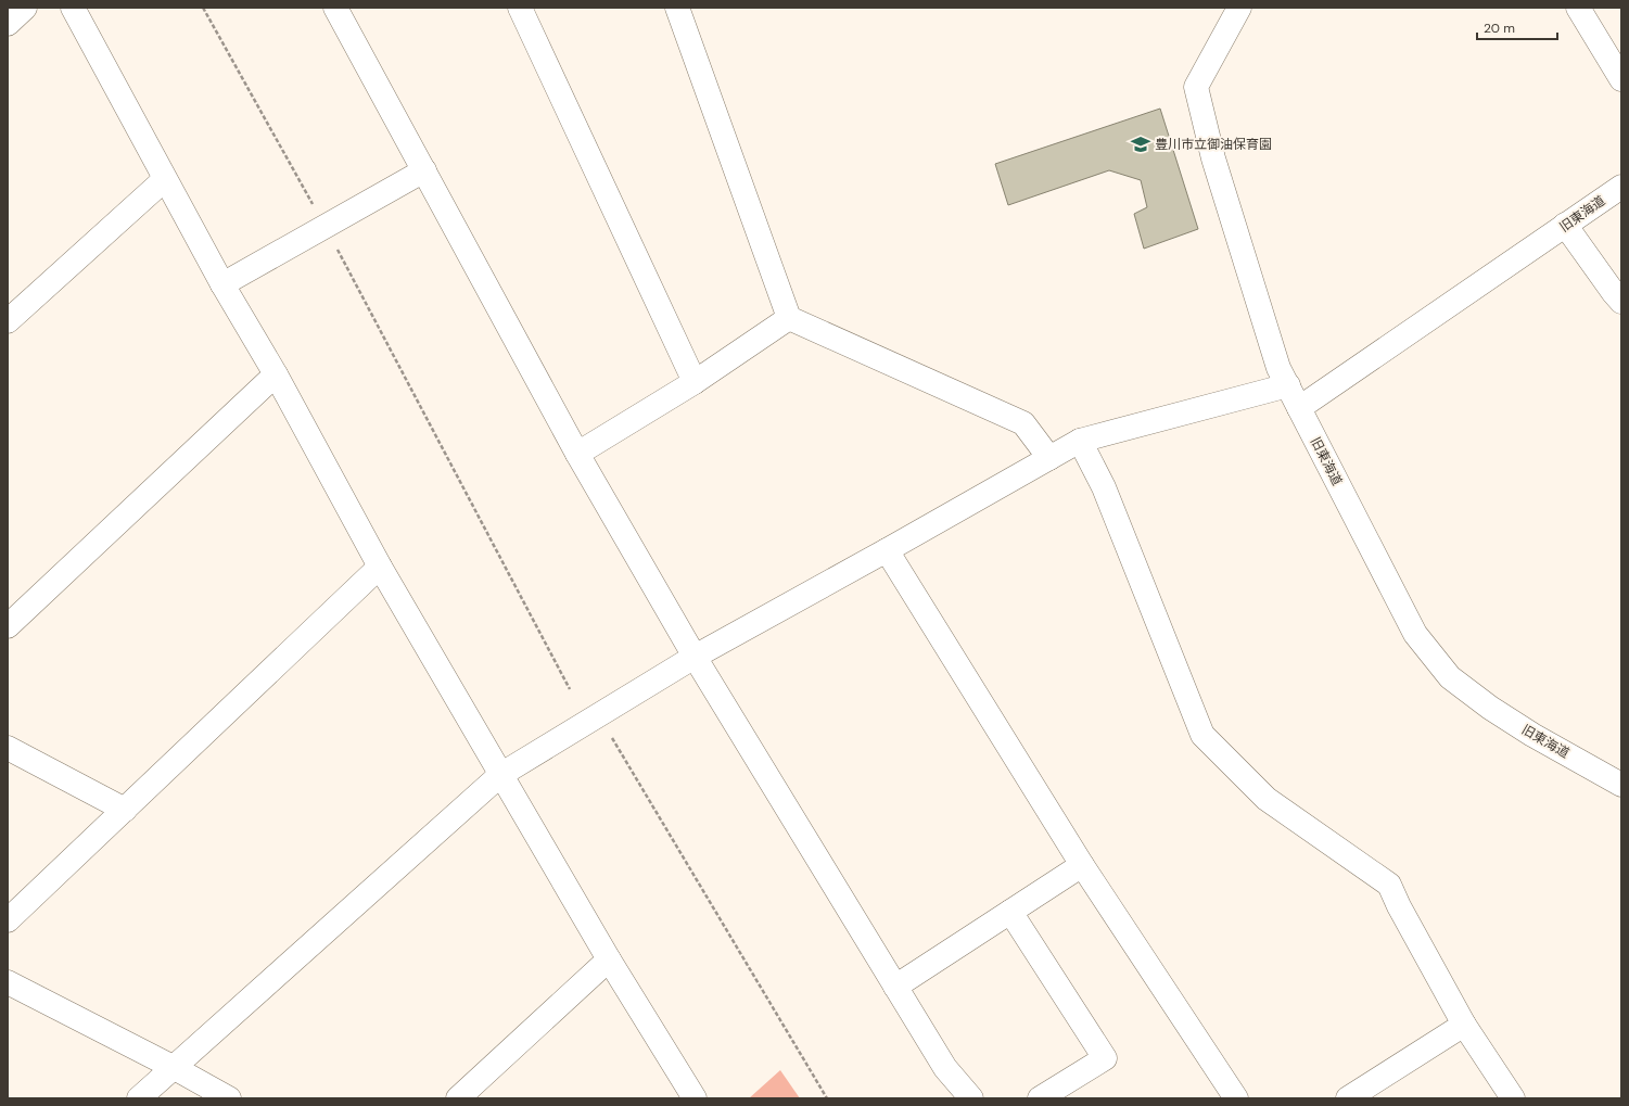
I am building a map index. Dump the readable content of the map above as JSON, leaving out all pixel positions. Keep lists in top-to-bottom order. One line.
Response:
{"streets":{"street":["旧東海道"]},"places":{"school or university":["豊川市立御油保育園"]},"scale_bar":"20 m"}
